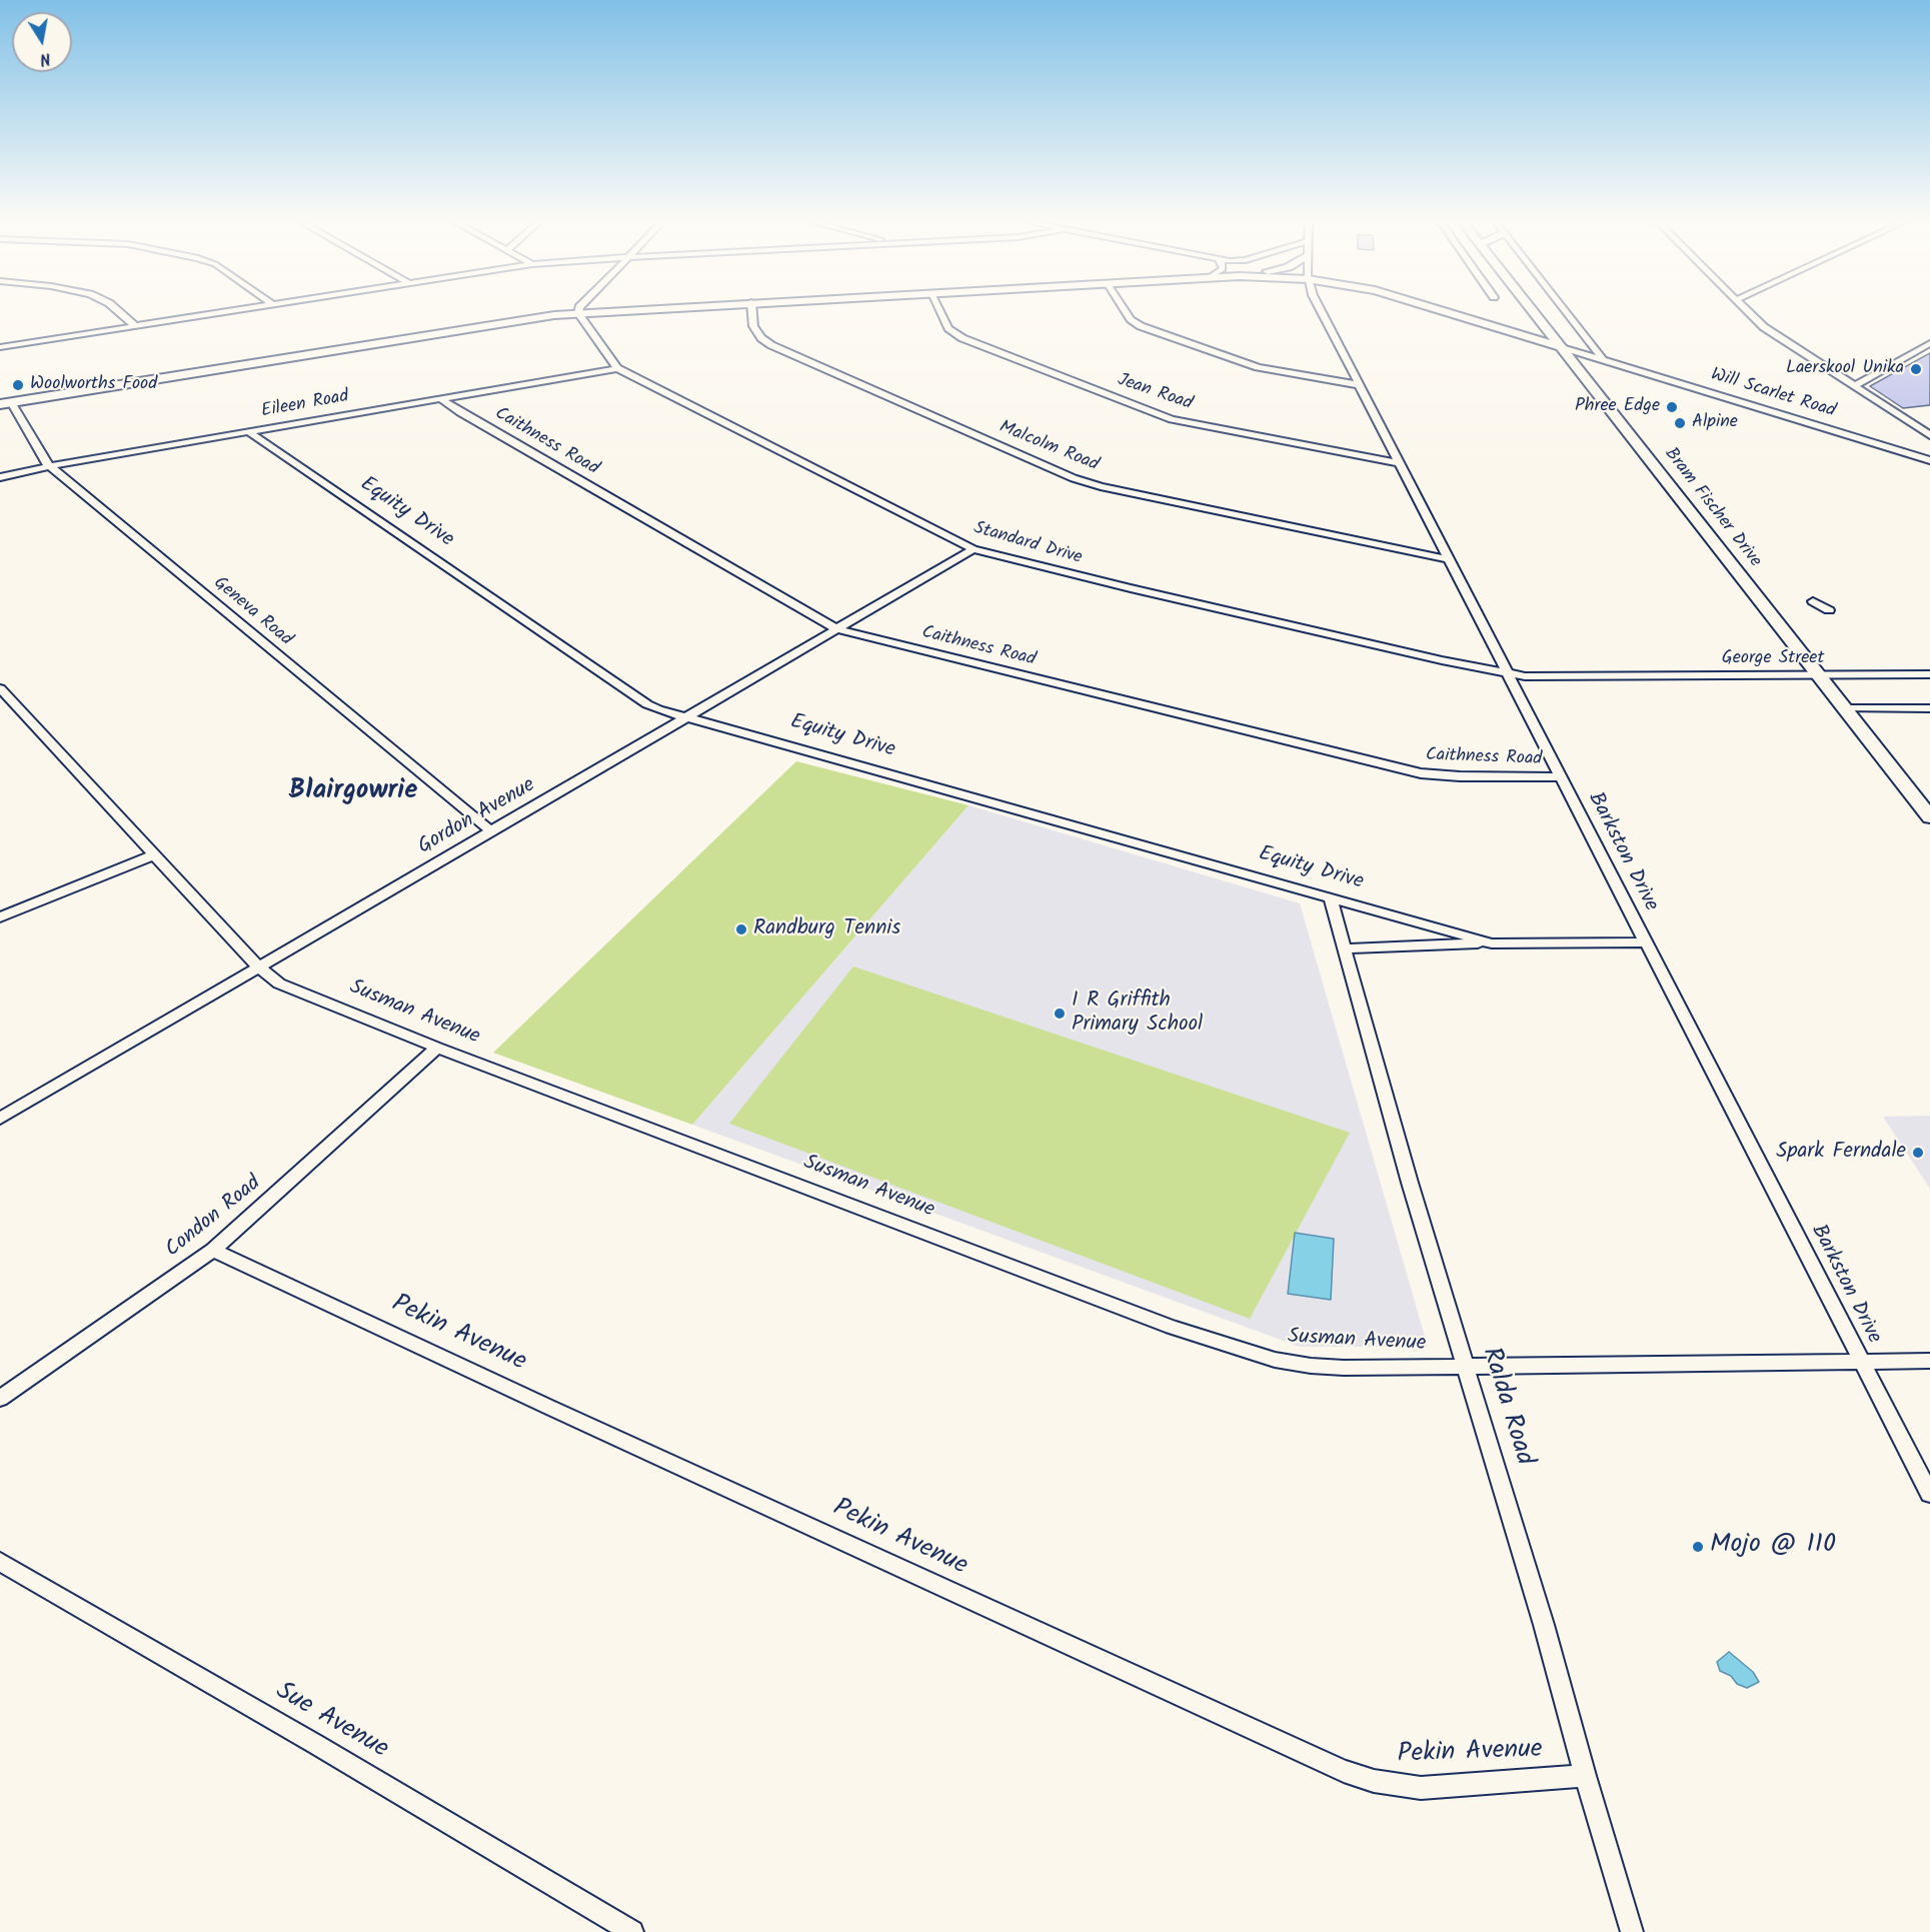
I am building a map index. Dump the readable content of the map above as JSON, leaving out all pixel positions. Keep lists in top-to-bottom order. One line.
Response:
{"streets":{"street":["Jean Road","Will Scarlet Road","Eileen Road","Caithness Road","Malcolm Road","Bram Fischer Drive","Equity Drive","Standard Drive","Geneva Road","George Street","Gordon Avenue","Barkston Drive","Susman Avenue","Condon Road","Pekin Avenue","Ralda Road","Sue Avenue"]},"crossings":[["Jean Road","Barkston Drive"],["Will Scarlet Road","Bram Fischer Drive"],["Eileen Road","Caithness Road"],["Eileen Road","Equity Drive"],["Eileen Road","Standard Drive"],["Eileen Road","Geneva Road"],["Caithness Road","Gordon Avenue"],["Caithness Road","Barkston Drive"],["Malcolm Road","Barkston Drive"],["Bram Fischer Drive","George Street"],["Equity Drive","Gordon Avenue"],["Equity Drive","Barkston Drive"],["Equity Drive","Ralda Road"],["Standard Drive","George Street"],["Standard Drive","Gordon Avenue"],["Standard Drive","Barkston Drive"],["Geneva Road","Gordon Avenue"],["Gordon Avenue","Susman Avenue"],["Barkston Drive","Susman Avenue"],["Susman Avenue","Condon Road"],["Susman Avenue","Ralda Road"],["Condon Road","Pekin Avenue"],["Pekin Avenue","Ralda Road"]],"districts":["Blairgowrie"],"places":["Laerskool Unika","Woolworths Food","Phree Edge","Alpine","Randburg Tennis","I R Griffith Primary School","Spark Ferndale","Mojo @ 110"],"north":"bottom"}
